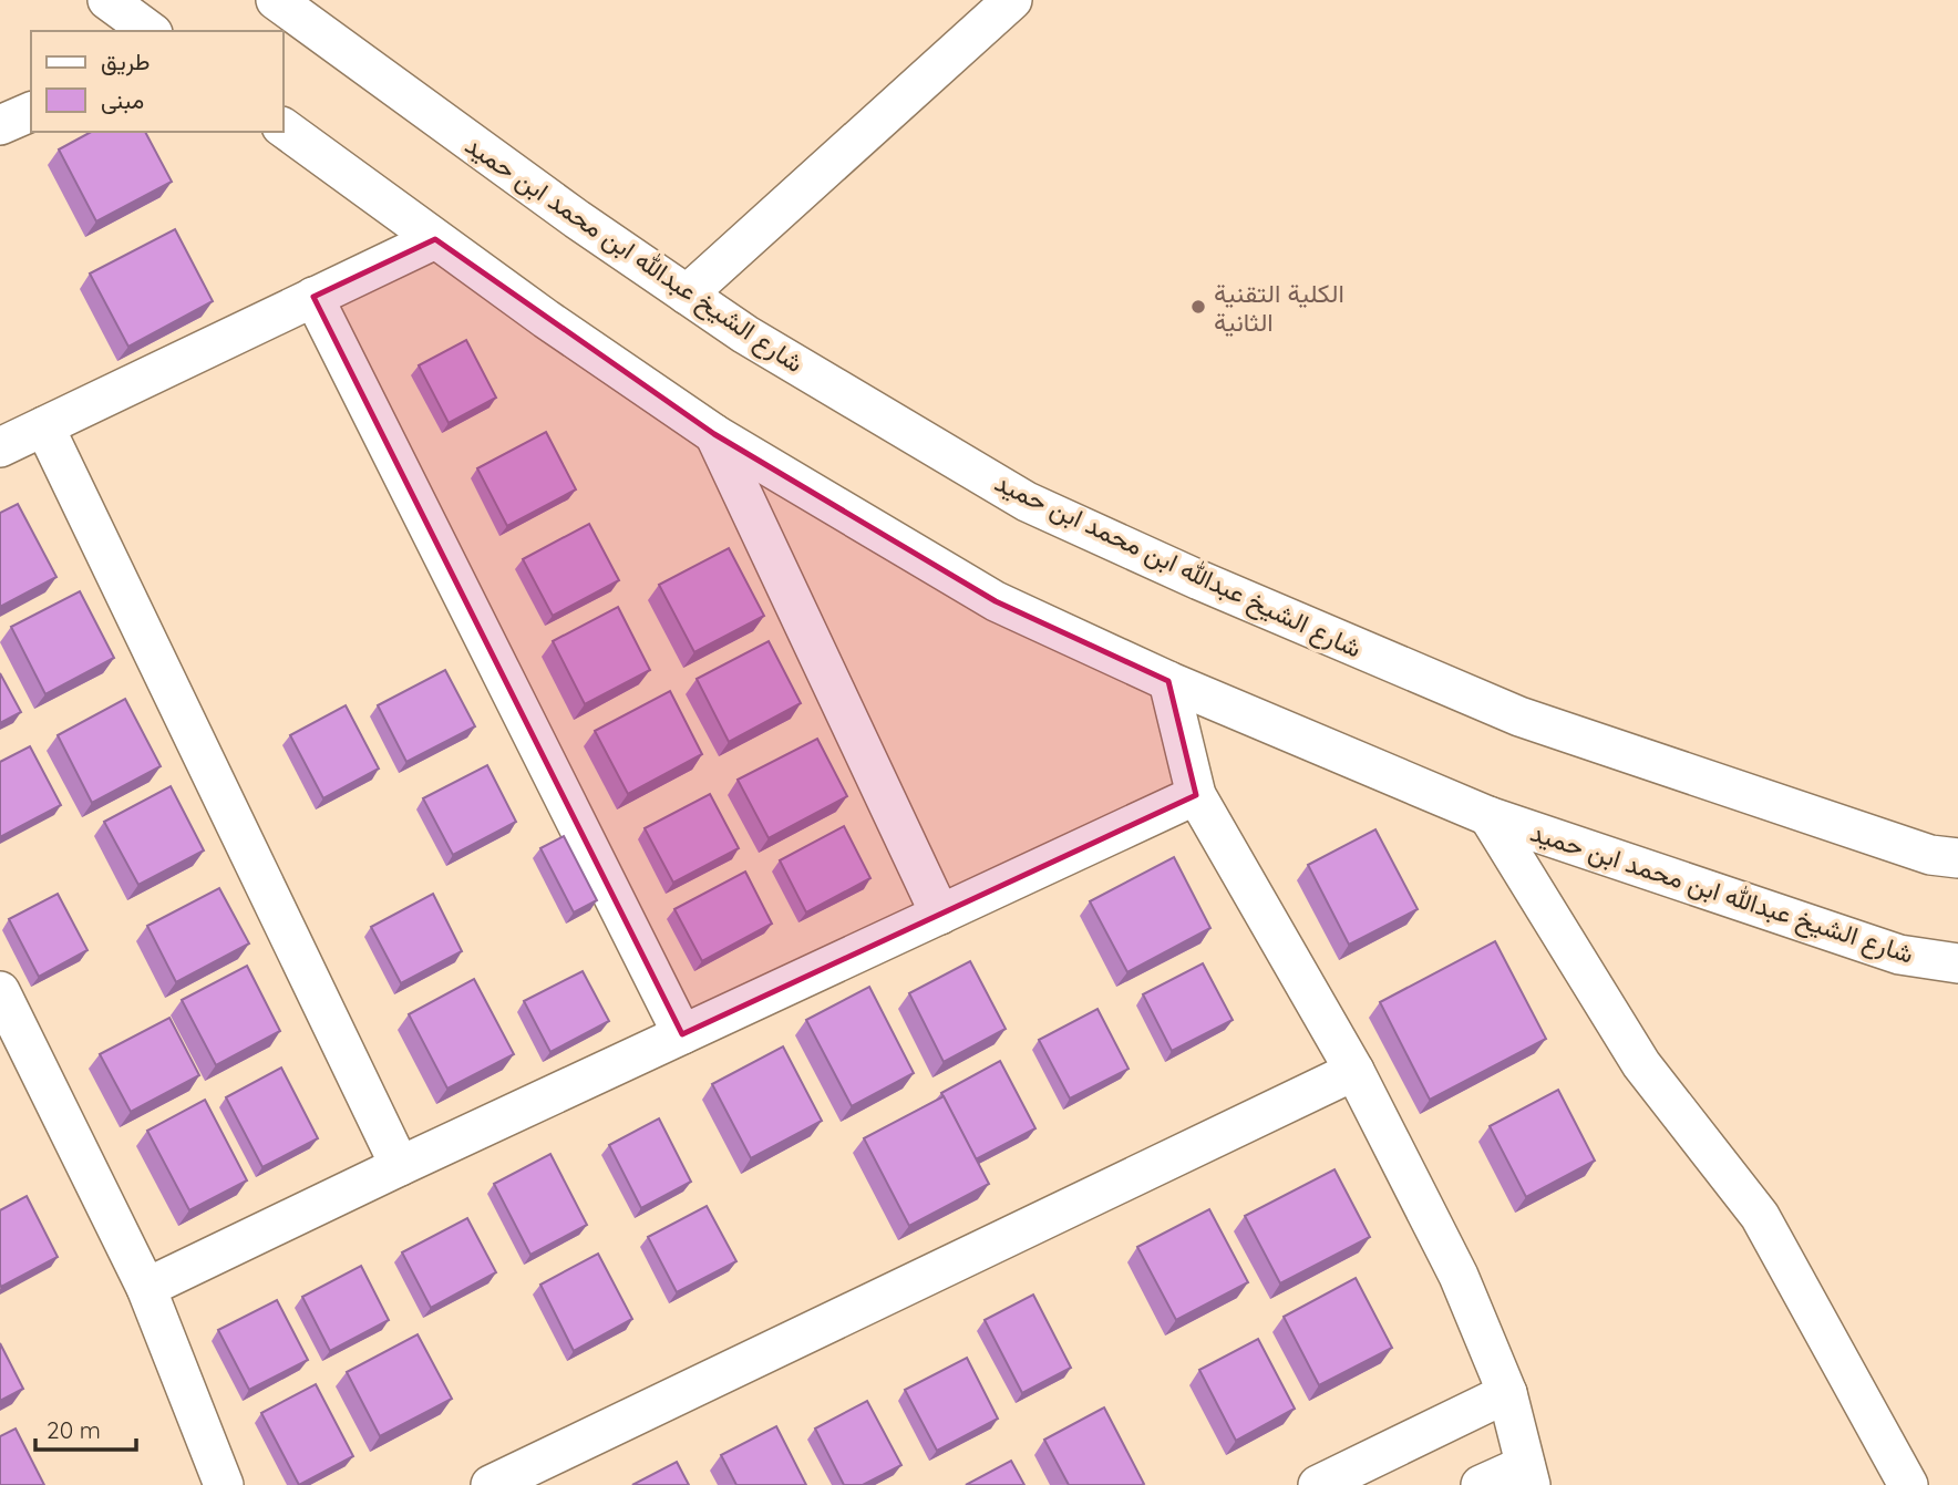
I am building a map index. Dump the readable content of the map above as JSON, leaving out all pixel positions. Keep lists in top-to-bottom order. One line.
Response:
{"streets":{"street":["شارع الشيخ عبدالله ابن محمد ابن حميد"]},"places":["الكلية التقنية الثانية"],"legend":["طريق","مبنى"],"scale_bar":"20 m"}
